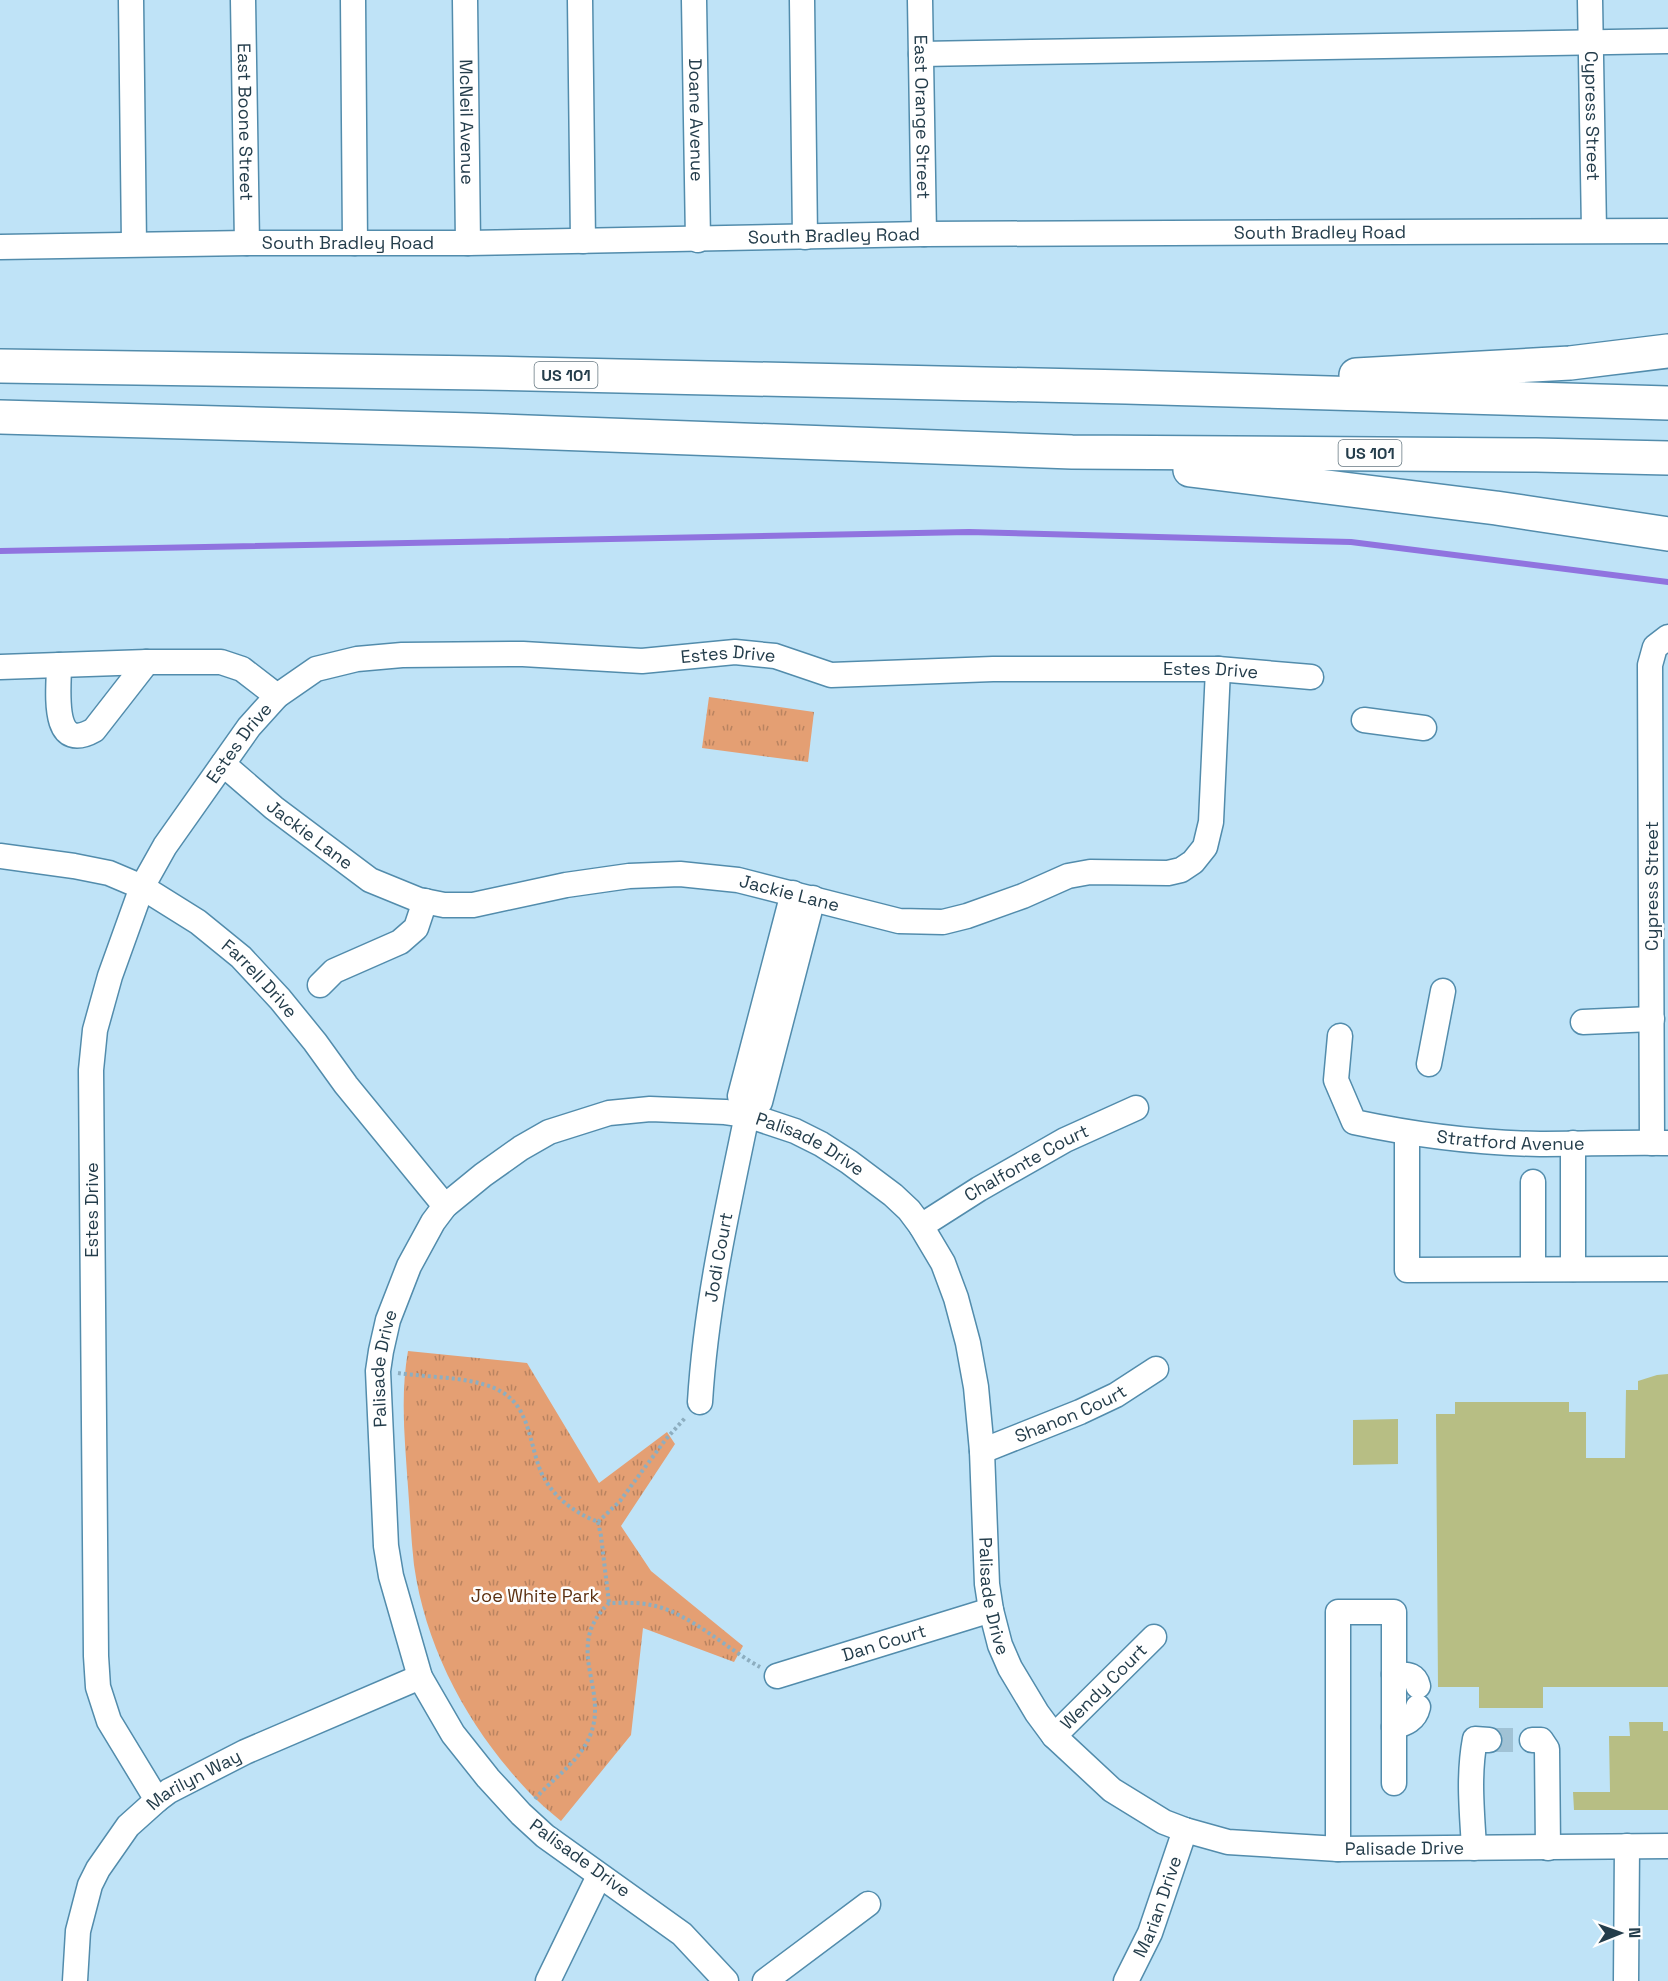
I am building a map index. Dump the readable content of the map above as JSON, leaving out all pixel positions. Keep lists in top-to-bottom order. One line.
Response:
{"streets":{"highway":["US 101"],"street":["Cypress Street","East Orange Street","Doane Avenue","East Boone Street","McNeil Avenue","South Bradley Road","Estes Drive","Jackie Lane","Farrell Drive","Stratford Avenue","Palisade Drive","Chalfonte Court","Jodi Court","Shanon Court","Dan Court","Wendy Court","Marilyn Way","Marian Drive"]},"crossings":[["Cypress Street","South Bradley Road"],["Cypress Street","Stratford Avenue"],["East Orange Street","South Bradley Road"],["Doane Avenue","South Bradley Road"],["East Boone Street","South Bradley Road"],["McNeil Avenue","South Bradley Road"],["Estes Drive","Jackie Lane"],["Estes Drive","Farrell Drive"],["Estes Drive","Marilyn Way"],["Jackie Lane","Jodi Court"],["Farrell Drive","Palisade Drive"],["Palisade Drive","Chalfonte Court"],["Palisade Drive","Jodi Court"],["Palisade Drive","Shanon Court"],["Palisade Drive","Dan Court"],["Palisade Drive","Wendy Court"],["Palisade Drive","Marilyn Way"],["Palisade Drive","Marian Drive"]],"parks":["Joe White Park"],"north":"right"}
